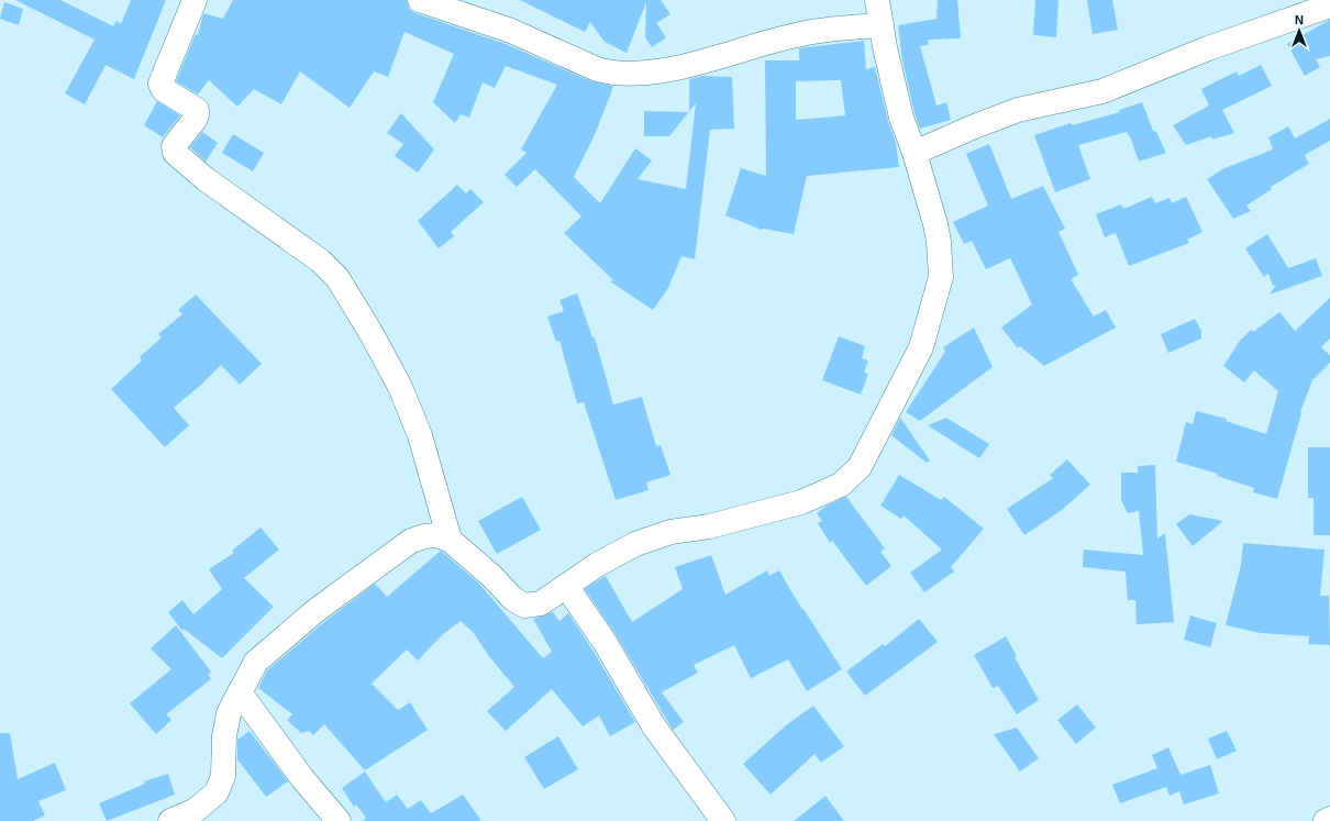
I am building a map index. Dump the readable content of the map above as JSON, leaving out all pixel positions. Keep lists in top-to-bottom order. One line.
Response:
{"north":"top"}
